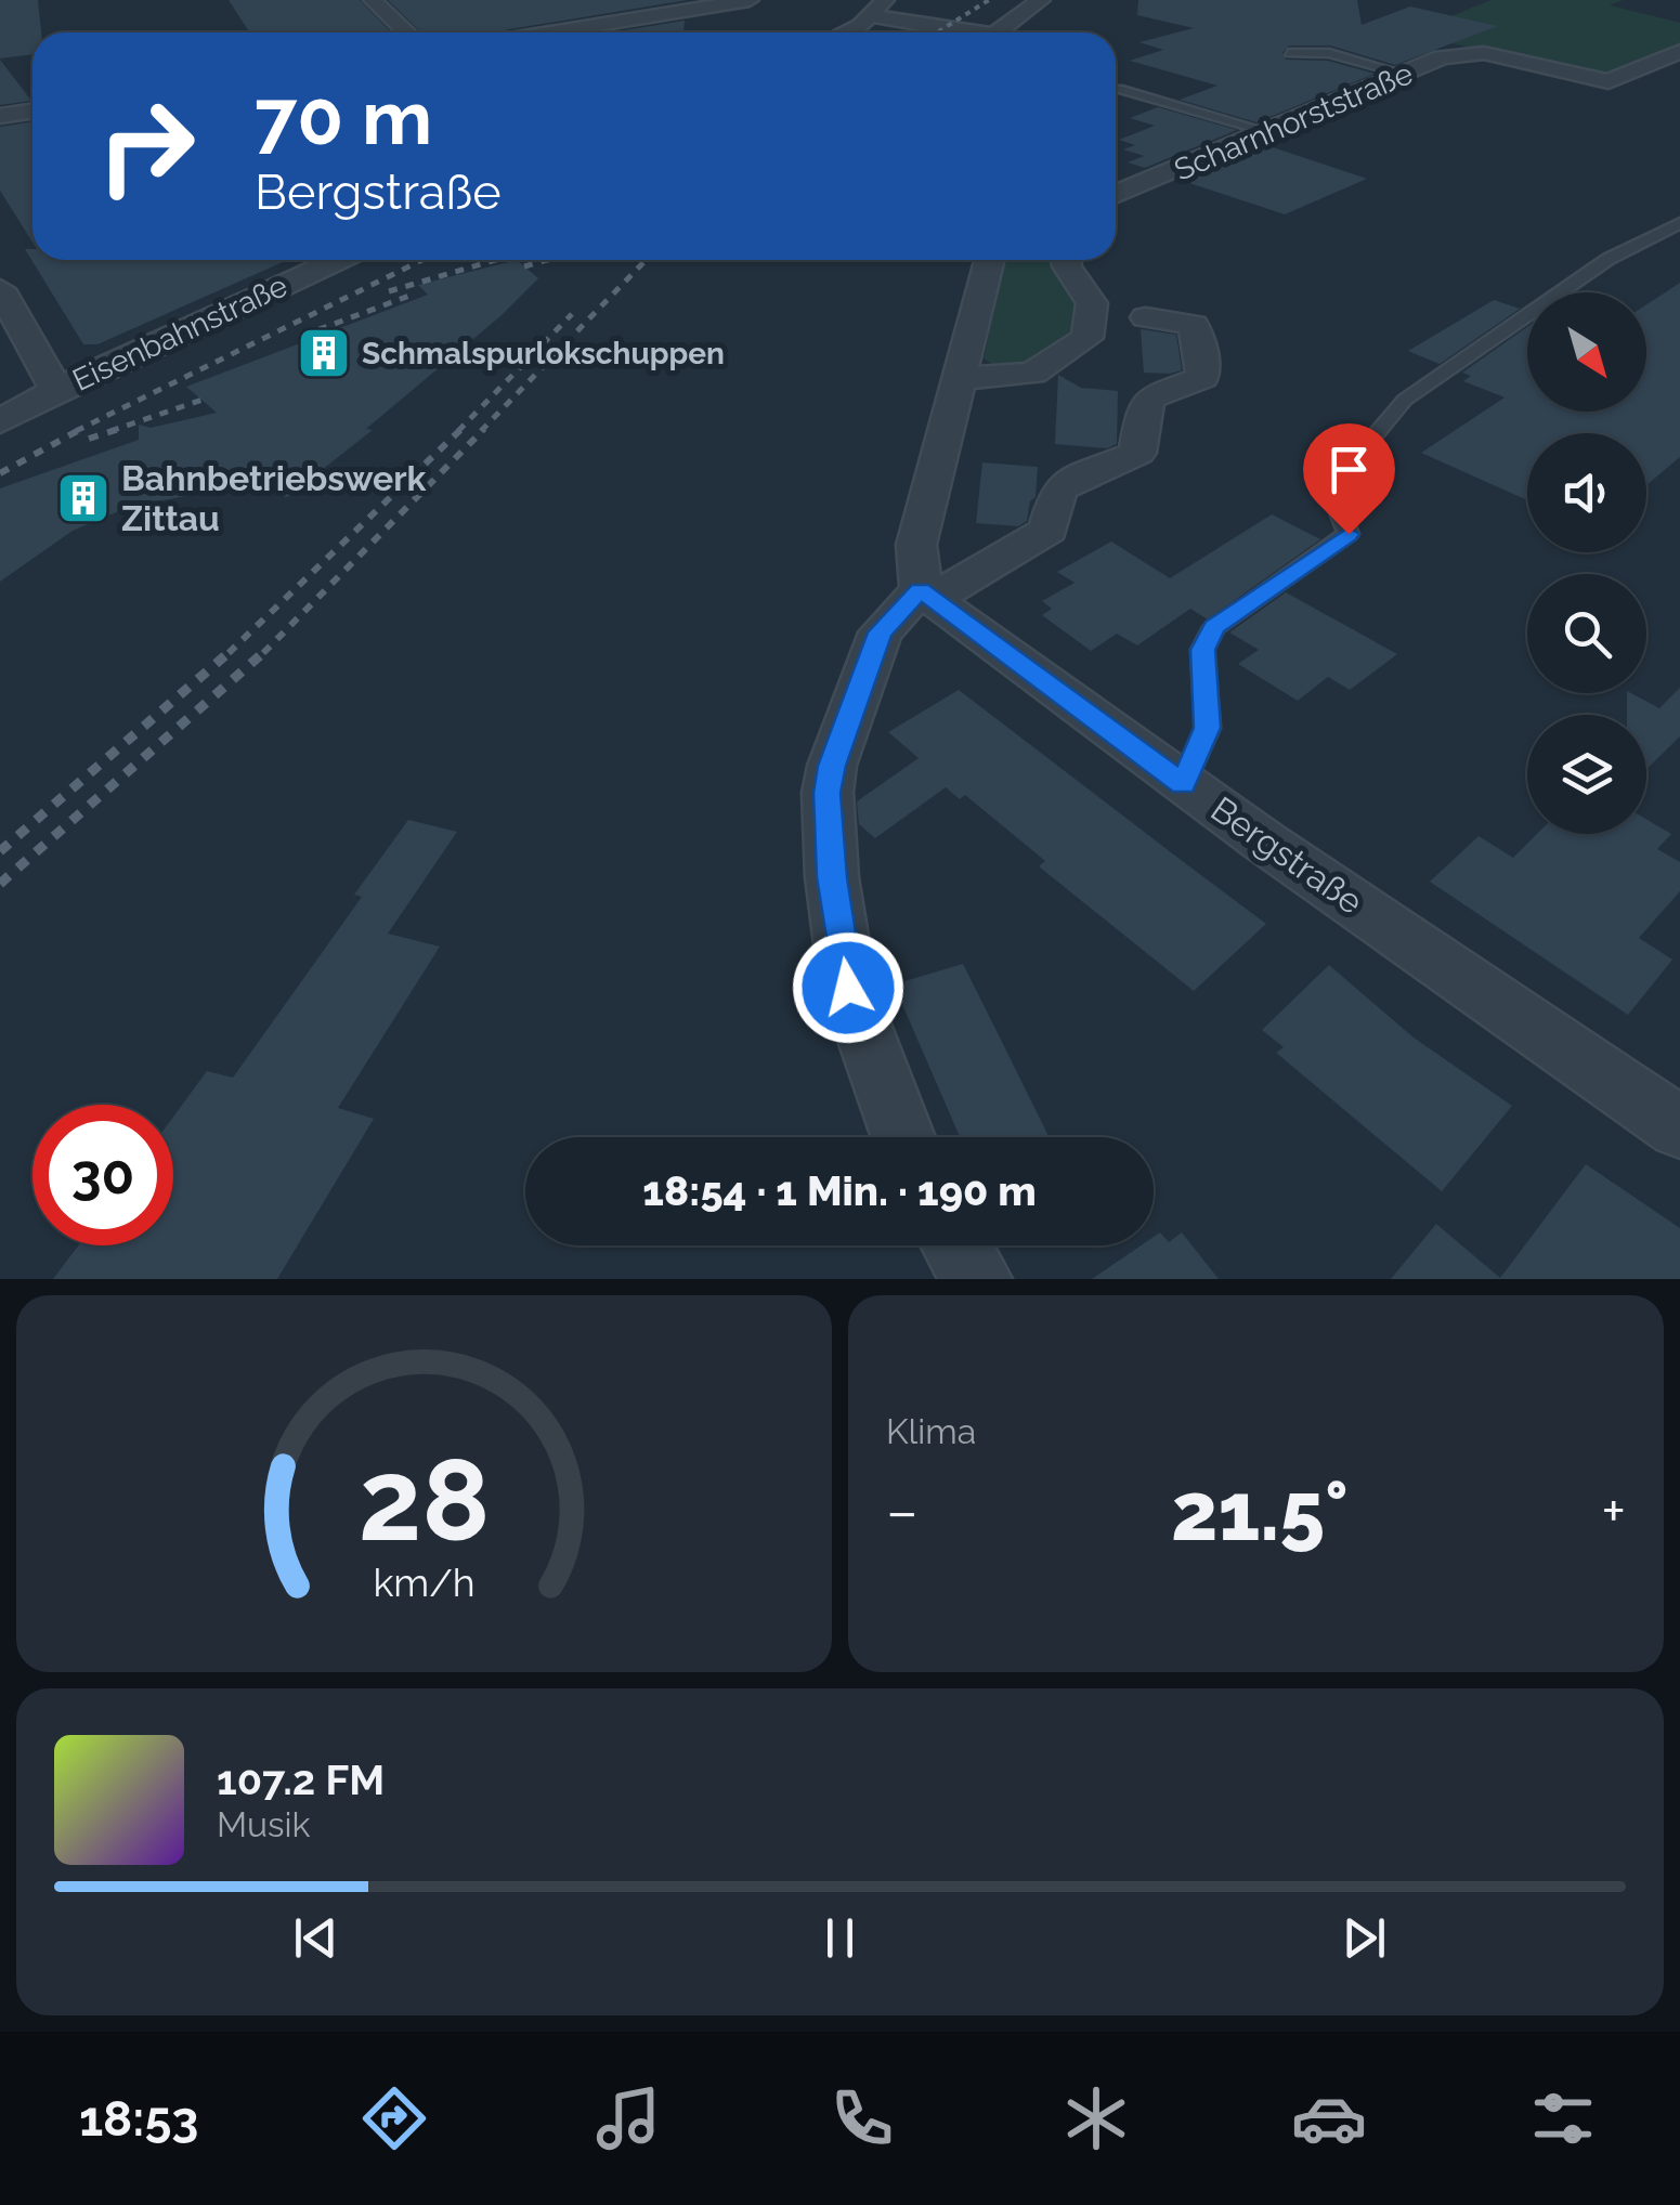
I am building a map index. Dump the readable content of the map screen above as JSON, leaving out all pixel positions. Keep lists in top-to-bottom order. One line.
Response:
{"streets":{"street":["Scharnhorststraße","Eisenbahnstraße","Bergstraße"]},"places":{"building":["Schmalspurlokschuppen","Bahnbetriebswerk Zittau"]},"north":"bottom right","page":{"turn":["70 m","Bergstraße"],"limit":"30","trip":"18:54 · 1 Min. · 190 m","tile":"Klima","heat":["−","21.5°","+"],"song":["107.2 FM","Musik"],"tabs":"18:53","gauge":["28","km/h"]}}
